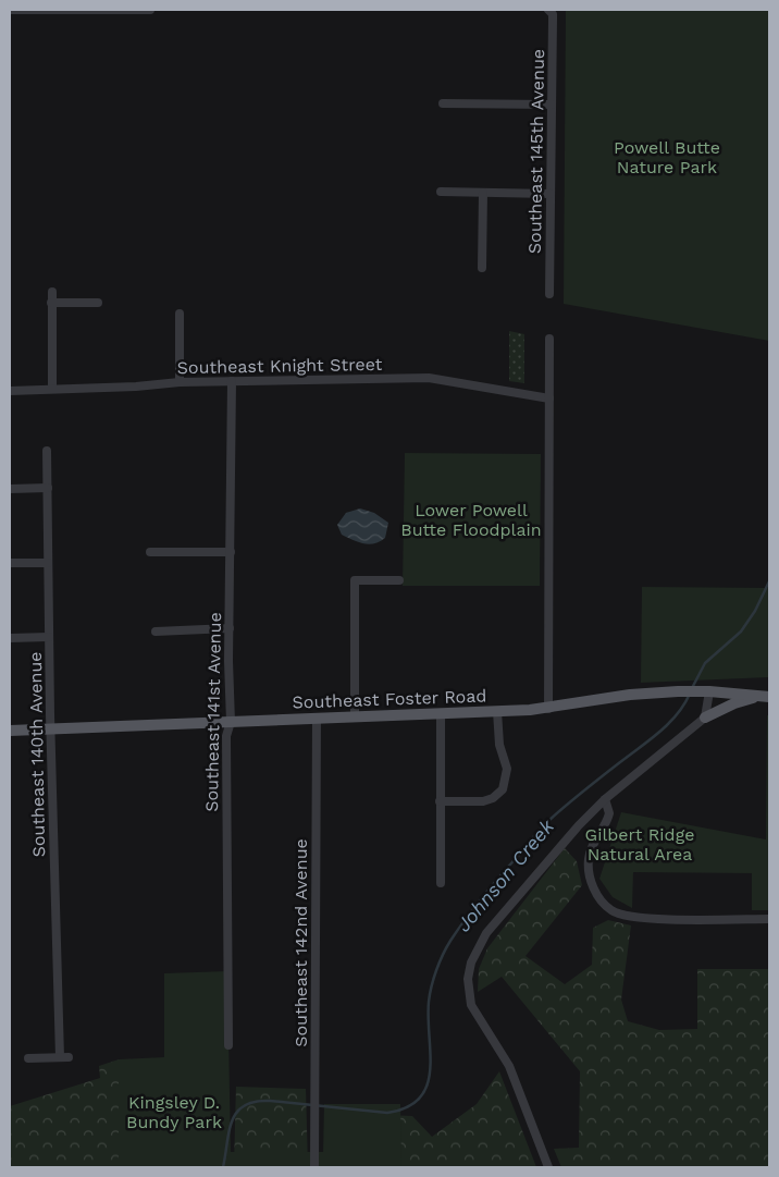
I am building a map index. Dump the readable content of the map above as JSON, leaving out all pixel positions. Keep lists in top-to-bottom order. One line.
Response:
{"streets":{"main road":["Southeast Foster Road"],"street":["Southeast 145th Avenue","Southeast Knight Street","Southeast 141st Avenue","Southeast 140th Avenue","Southeast 142nd Avenue"]},"crossings":[["Southeast Knight Street","Southeast 141st Avenue"],["Southeast Foster Road","Southeast 141st Avenue"],["Southeast Foster Road","Southeast 140th Avenue"],["Southeast Foster Road","Southeast 142nd Avenue"]],"water":["Johnson Creek"],"parks":["Powell Butte Nature Park","Lower Powell Butte Floodplain","Gilbert Ridge Natural Area","Kingsley D. Bundy Park"]}
